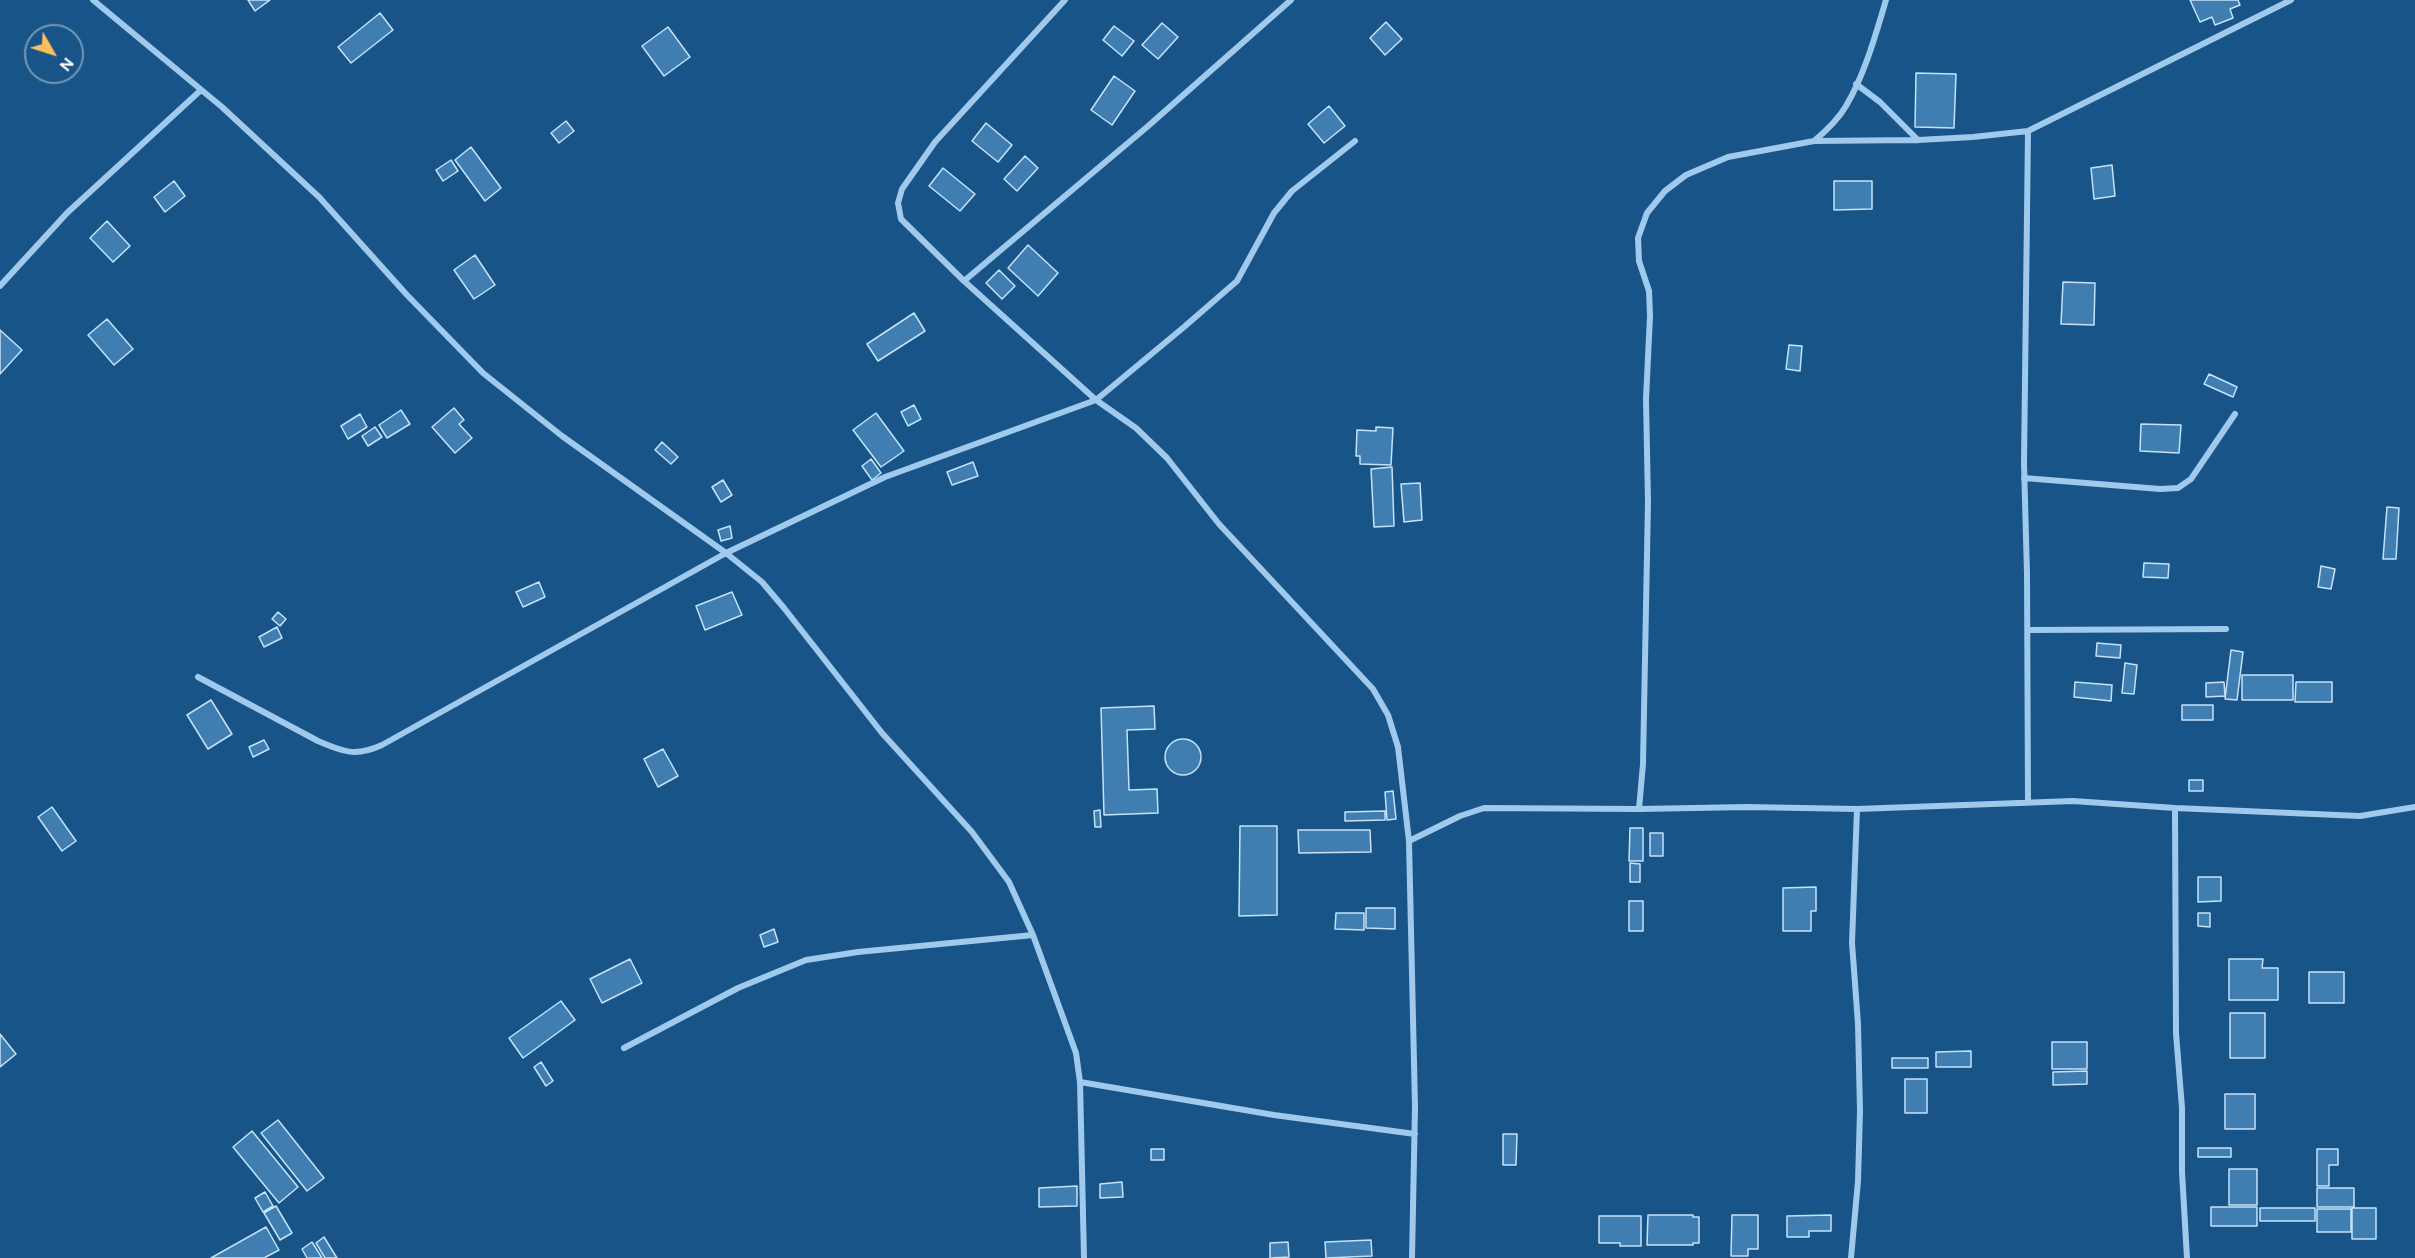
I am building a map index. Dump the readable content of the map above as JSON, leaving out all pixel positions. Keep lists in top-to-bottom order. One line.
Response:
{"north":"bottom right"}
